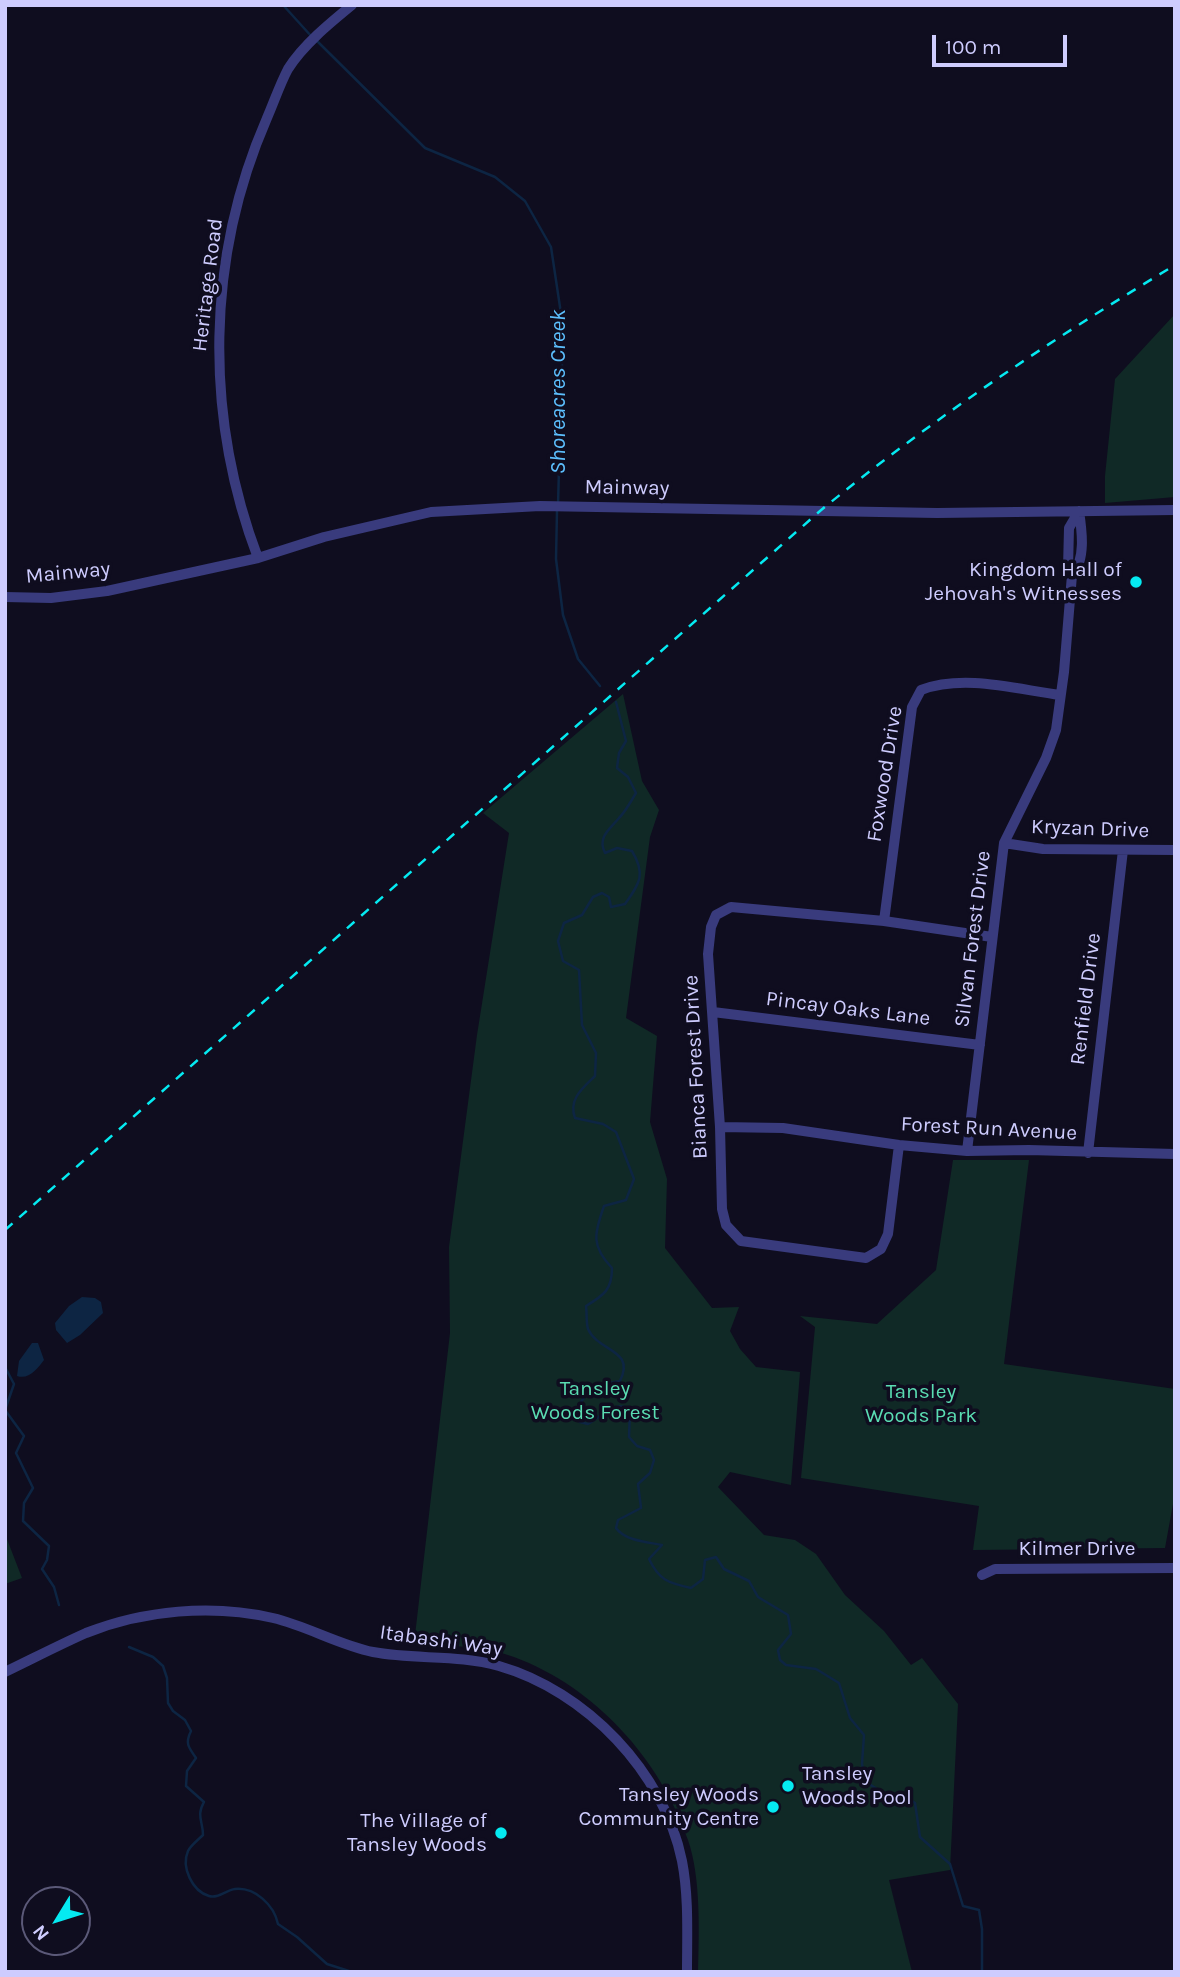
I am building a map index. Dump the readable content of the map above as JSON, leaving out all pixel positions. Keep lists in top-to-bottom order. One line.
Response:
{"streets":{"street":["Heritage Road","Mainway","Foxwood Drive","Kryzan Drive","Silvan Forest Drive","Renfield Drive","Pincay Oaks Lane","Bianca Forest Drive","Forest Run Avenue","Kilmer Drive","Itabashi Way"]},"crossings":[["Heritage Road","Mainway"],["Mainway","Silvan Forest Drive"],["Foxwood Drive","Silvan Forest Drive"],["Foxwood Drive","Bianca Forest Drive"],["Kryzan Drive","Silvan Forest Drive"],["Kryzan Drive","Renfield Drive"],["Silvan Forest Drive","Pincay Oaks Lane"],["Silvan Forest Drive","Bianca Forest Drive"],["Silvan Forest Drive","Forest Run Avenue"],["Renfield Drive","Forest Run Avenue"],["Pincay Oaks Lane","Bianca Forest Drive"],["Bianca Forest Drive","Forest Run Avenue"]],"water":["Shoreacres Creek"],"parks":["Tansley Woods Forest","Tansley Woods Park"],"places":["Kingdom Hall of Jehovah's Witnesses","Tansley Woods Pool","Tansley Woods Community Centre","The Village of Tansley Woods"],"scale_bar":"100 m","north":"bottom left"}
